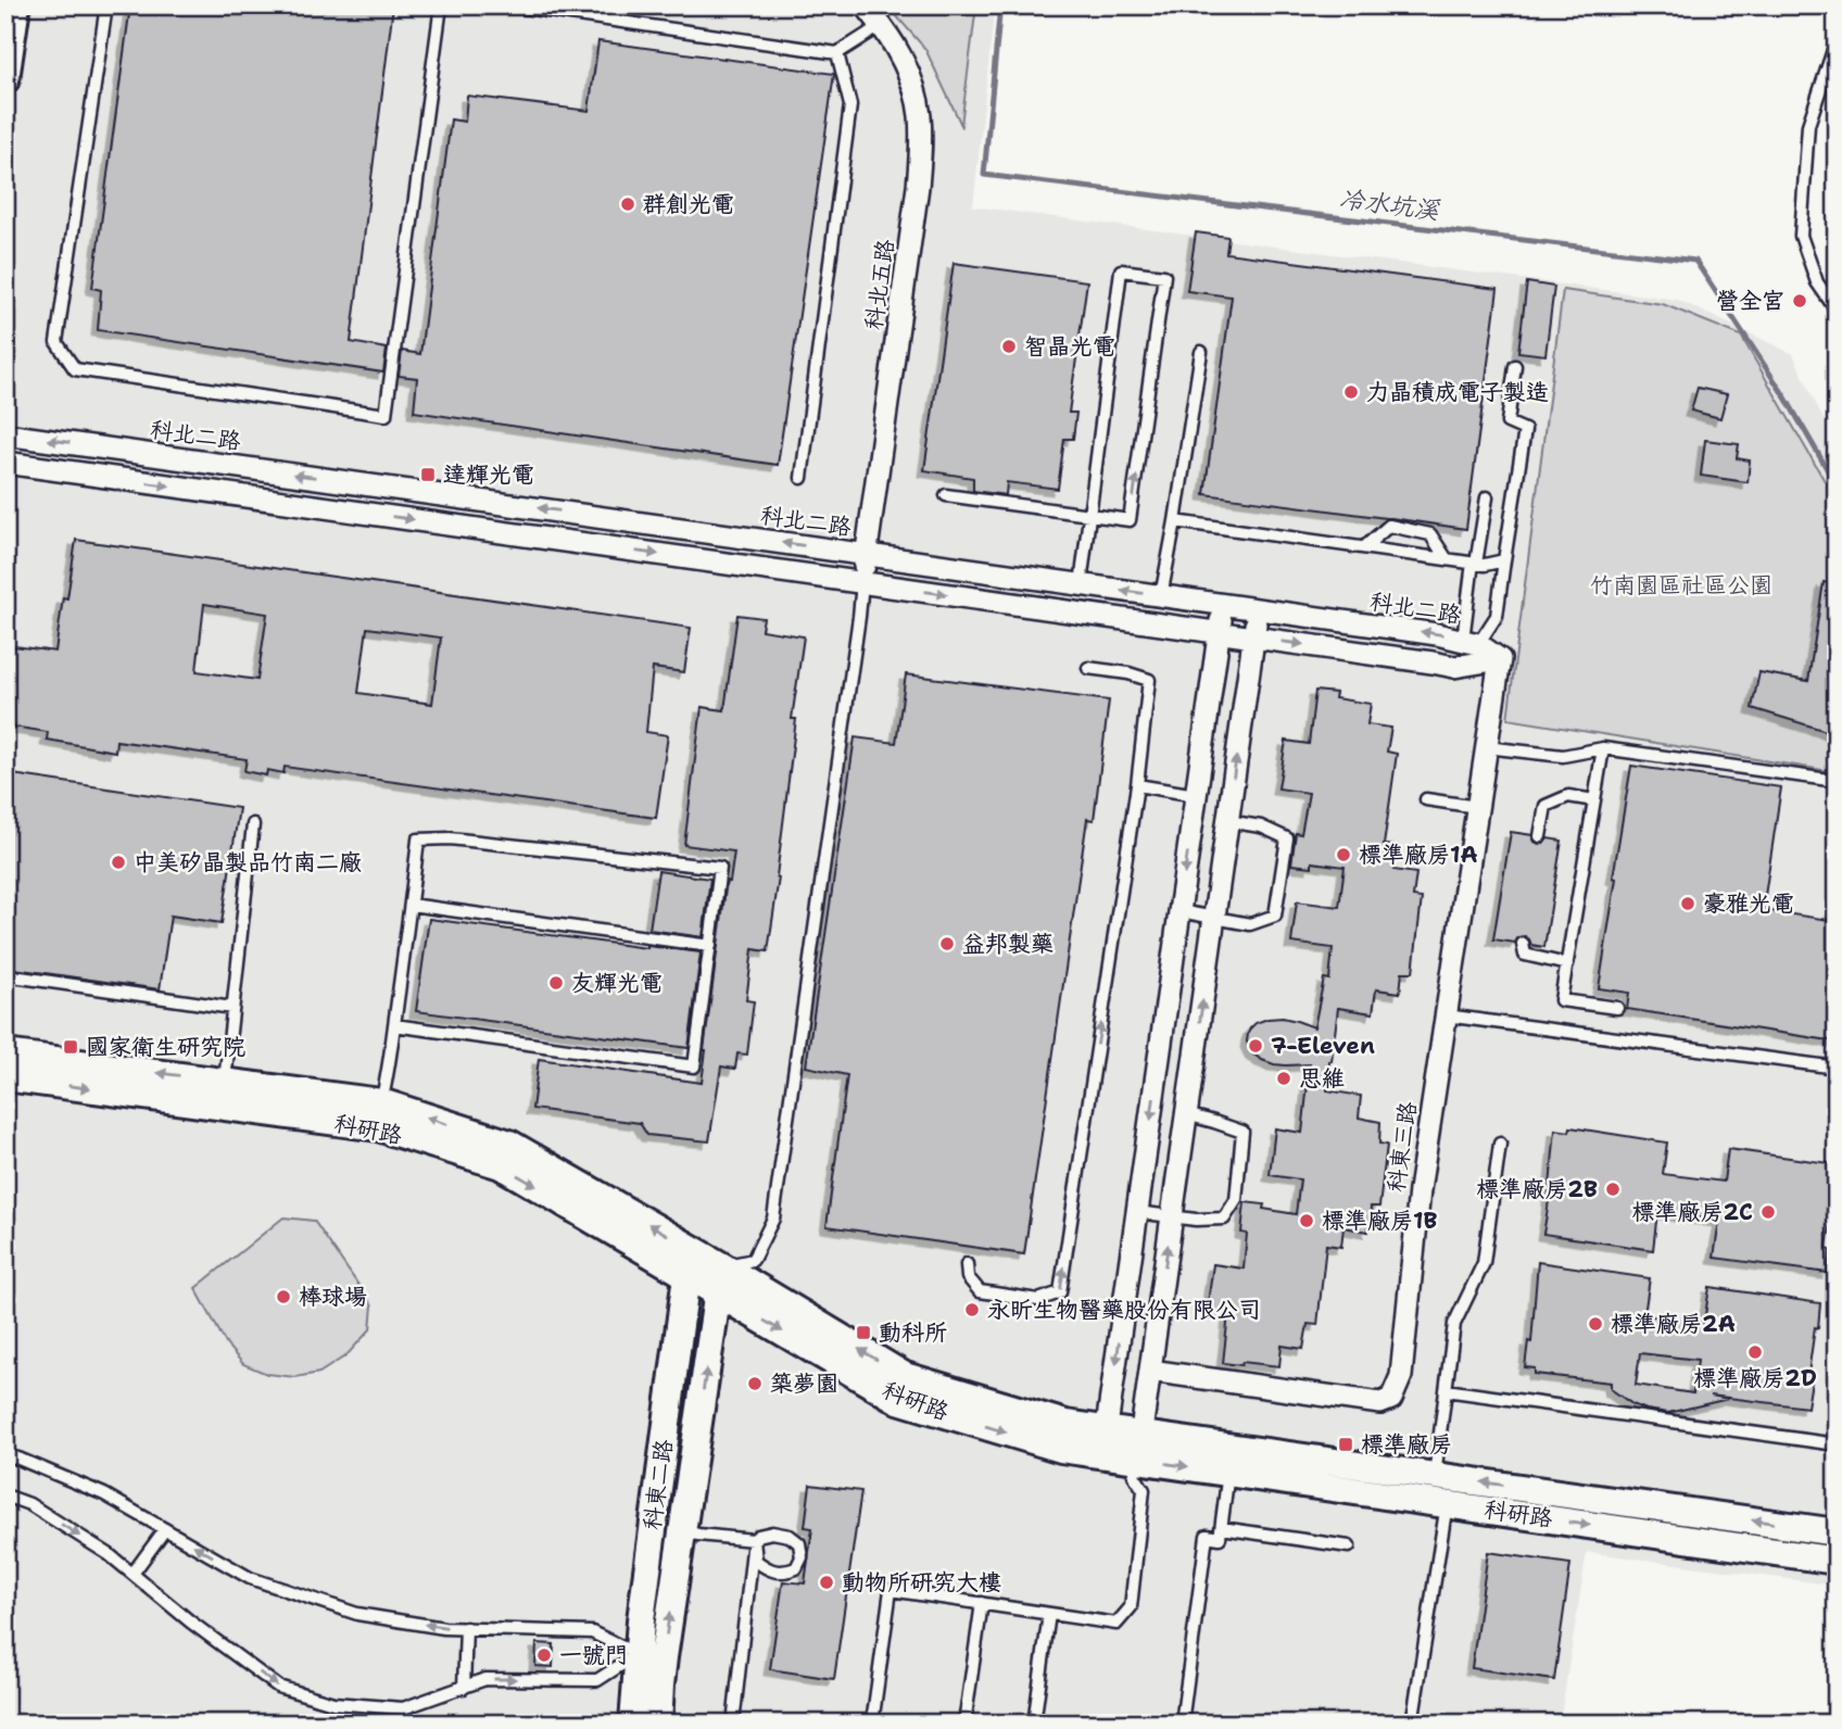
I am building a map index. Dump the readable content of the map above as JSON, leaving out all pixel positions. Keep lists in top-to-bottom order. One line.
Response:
{"streets":{"street":["科北五路","科北二路","科研路","科東三路","科東二路"]},"crossings":[["科北五路","科北二路"],["科北二路","科東三路"],["科研路","科東二路"]],"water":["冷水坑溪"],"parks":["竹南園區社區公園"],"places":{"other":["群創光電","營全宮","智晶光電","力晶積成電子製造","標準廠房1A","中美矽晶製品竹南二廠","豪雅光電","益邦製藥","友輝光電","7-Eleven","思維","標準廠房2B","標準廠房2C","標準廠房1B","棒球場","永昕生物醫藥股份有限公司","標準廠房2A","標準廠房2D","築夢園","動物所研究大樓","一號門"],"transit":["達輝光電","國家衛生研究院","動科所","標準廠房"]}}
